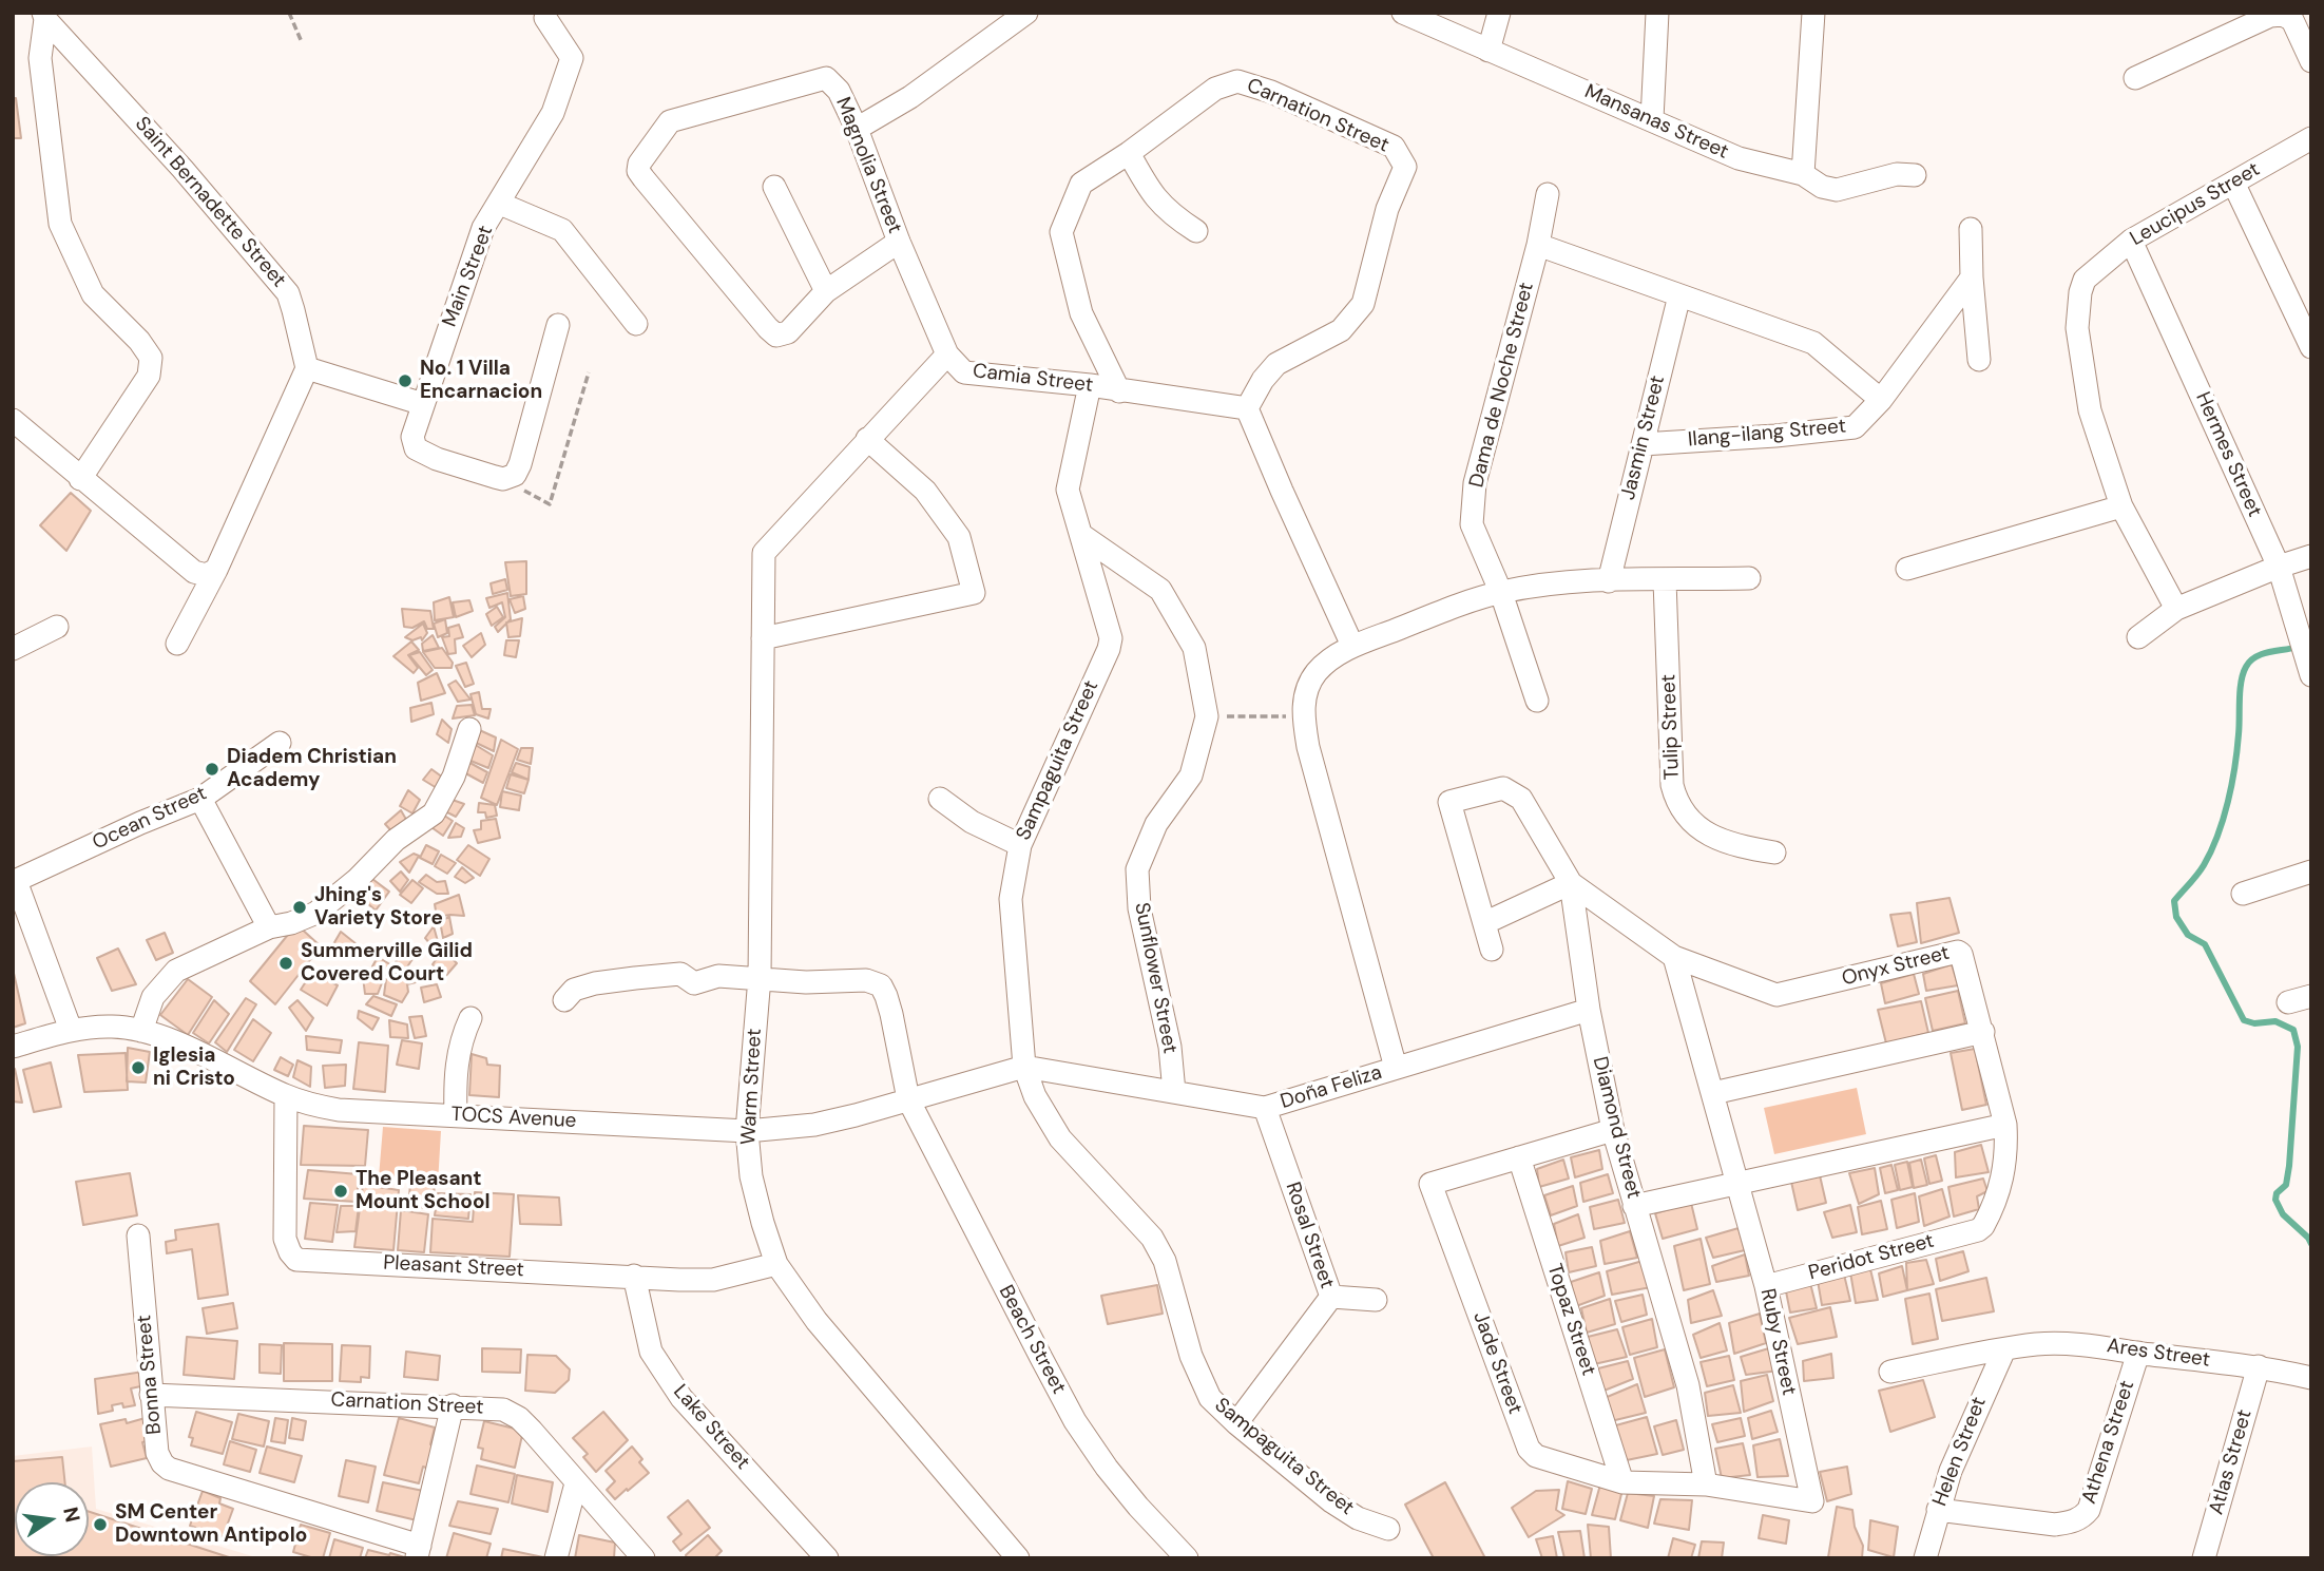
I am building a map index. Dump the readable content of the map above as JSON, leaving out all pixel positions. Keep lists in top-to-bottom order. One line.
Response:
{"streets":{"street":["Carnation Street","Mansanas Street","Magnolia Street","Saint Bernadette Street","Leucipus Street","Main Street","Camia Street","Dama de Noche Street","Ilang-ilang Street","Jasmin Street","Hermes Street","Tulip Street","Sampaguita Street","Ocean Street","Onyx Street","Sunflower Street","Warm Street","Doña Feliza","TOCS Avenue","Diamond Street","Rosal Street","Peridot Street","Pleasant Street","Topaz Street","Beach Street","Ruby Street","Ares Street","Jade Street","Bonna Street","Lake Street","Athena Street","Helen Street","Atlas Street"]},"crossings":[["Carnation Street","Camia Street"],["Carnation Street","Bonna Street"],["Magnolia Street","Camia Street"],["Leucipus Street","Hermes Street"],["Camia Street","Sampaguita Street"],["Camia Street","Warm Street"],["Ilang-ilang Street","Jasmin Street"],["Sampaguita Street","Sunflower Street"],["Sampaguita Street","Doña Feliza"],["Sampaguita Street","TOCS Avenue"],["Sampaguita Street","Rosal Street"],["Onyx Street","Diamond Street"],["Onyx Street","Peridot Street"],["Onyx Street","Ruby Street"],["Sunflower Street","Doña Feliza"],["Warm Street","TOCS Avenue"],["Warm Street","Pleasant Street"],["Warm Street","Beach Street"],["Doña Feliza","TOCS Avenue"],["Doña Feliza","Diamond Street"],["Doña Feliza","Rosal Street"],["TOCS Avenue","Pleasant Street"],["TOCS Avenue","Beach Street"],["Diamond Street","Jade Street"],["Peridot Street","Ruby Street"],["Pleasant Street","Lake Street"],["Topaz Street","Jade Street"],["Ruby Street","Jade Street"],["Ares Street","Athena Street"],["Ares Street","Helen Street"],["Ares Street","Atlas Street"],["Athena Street","Helen Street"]],"places":["No. 1 Villa Encarnacion","Diadem Christian Academy","Jhing's Variety Store","Summerville Gilid Covered Court","Iglesia ni Cristo","The Pleasant Mount School","SM Center Downtown Antipolo"],"north":"right"}
